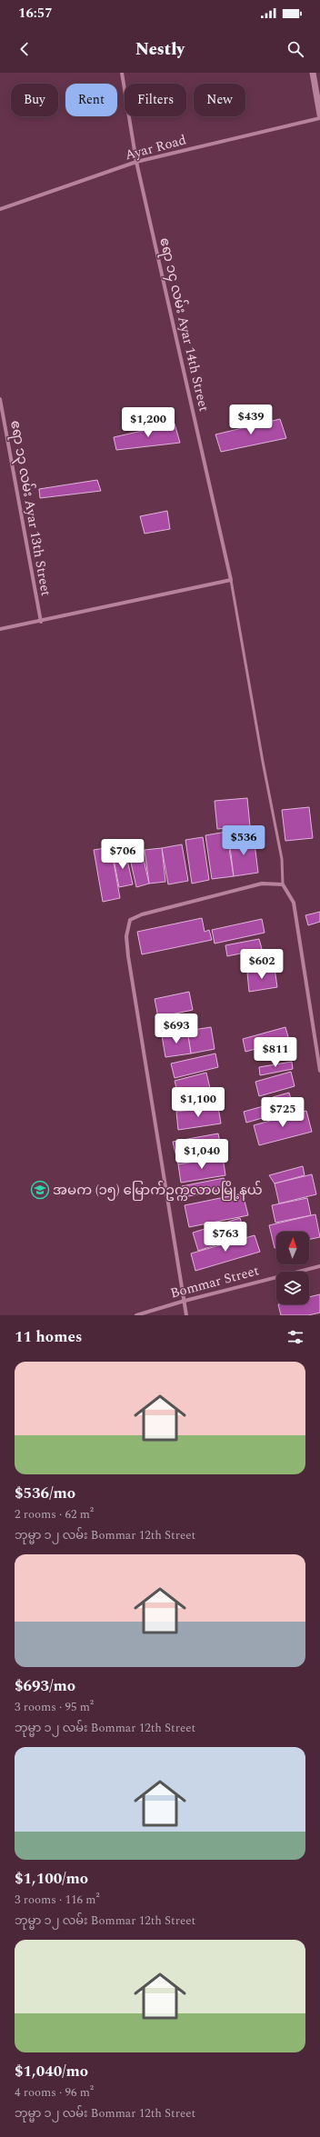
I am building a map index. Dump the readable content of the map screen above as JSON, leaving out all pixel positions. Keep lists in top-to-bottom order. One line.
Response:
{"streets":{"street":["Ayar Road","ဧရာ ၁၄ လမ်း Ayar 14th Street","ဧရာ ၁၃ လမ်း Ayar 13th Street","Bommar Street"]},"crossings":[["Ayar Road","ဧရာ ၁၄ လမ်း Ayar 14th Street"]],"places":{"school or university":["အမက (၁၅) မြောက်ဥက္ကလာပမြို့နယ်"]},"north":"top","page":{"status":"16:57","header":"Nestly","chip":["Buy","Rent","Filters","New"],"price":["$439","$1,200","$536","$706","$602","$693","$811","$1,100","$725","$1,040","$763"],"heading":"11 homes","list":[{"name":"$536/mo","note":"2 rooms · 62 m² · ဘုမ္မာ ၁၂ လမ်း Bommar 12th Street"},{"name":"$693/mo","note":"3 rooms · 95 m² · ဘုမ္မာ ၁၂ လမ်း Bommar 12th Street"},{"name":"$1,100/mo","note":"3 rooms · 116 m² · ဘုမ္မာ ၁၂ လမ်း Bommar 12th Street"},{"name":"$1,040/mo","note":"4 rooms · 96 m² · ဘုမ္မာ ၁၂ လမ်း Bommar 12th Street"}]}}
